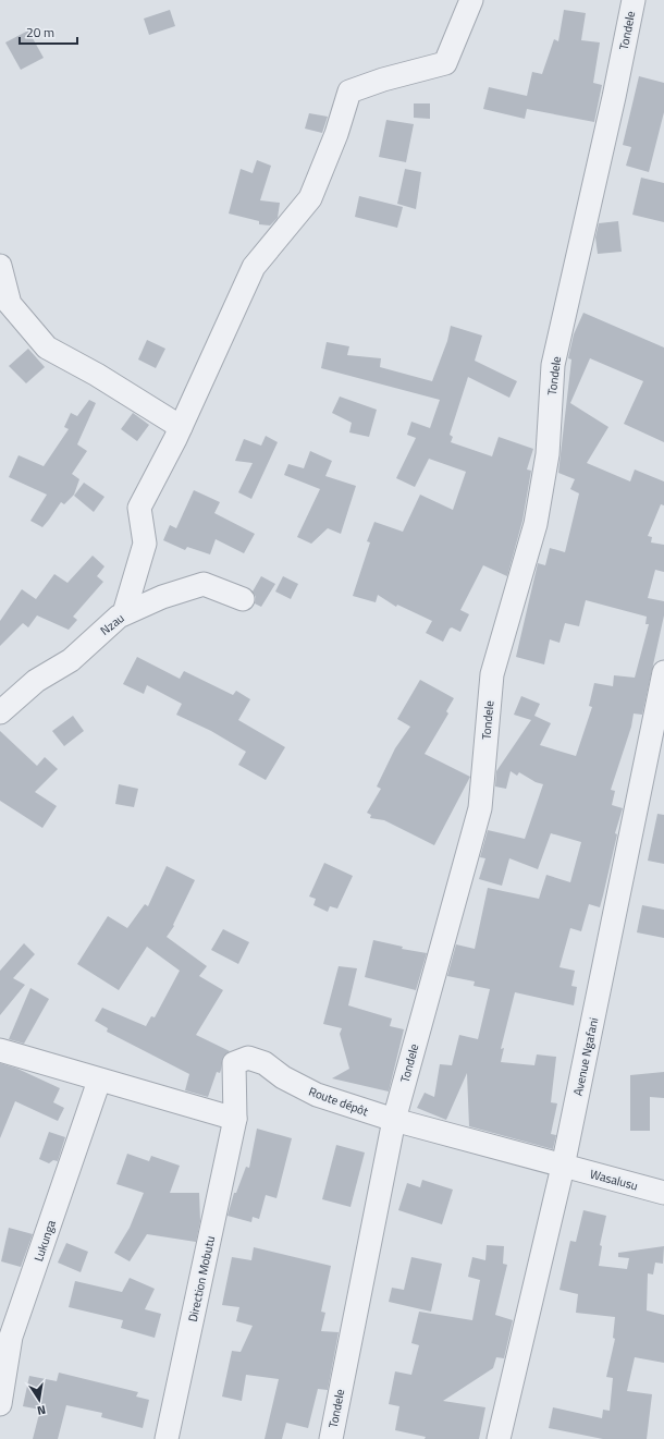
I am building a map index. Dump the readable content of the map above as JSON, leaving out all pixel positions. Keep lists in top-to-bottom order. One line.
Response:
{"streets":{"street":["Tondele","Nzau","Avenue Ngafani","Route dépôt","Wasalusu","Lukunga","Direction Mobutu"]},"crossings":[["Tondele","Route dépôt"],["Avenue Ngafani","Route dépôt"],["Avenue Ngafani","Wasalusu"],["Route dépôt","Wasalusu"],["Route dépôt","Direction Mobutu"]],"scale_bar":"20 m","north":"bottom"}
